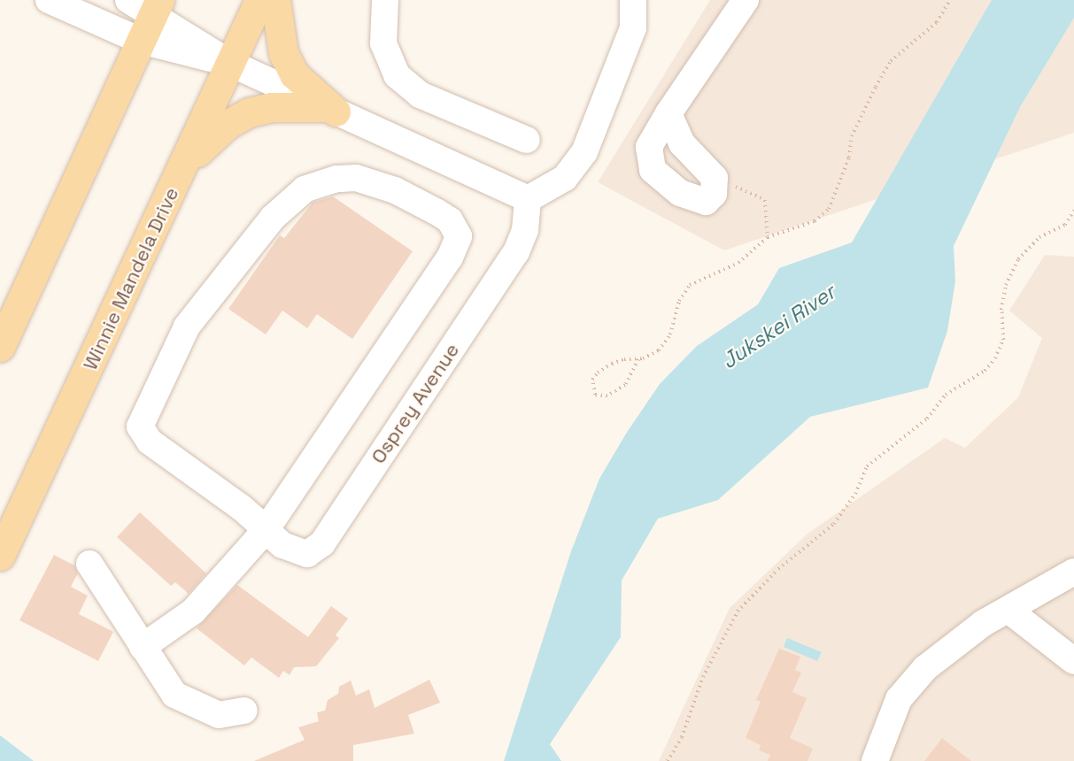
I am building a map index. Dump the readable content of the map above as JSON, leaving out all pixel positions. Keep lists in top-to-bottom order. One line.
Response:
{"streets":{"main road":["Winnie Mandela Drive"],"street":["Osprey Avenue"]},"water":["Jukskei River"]}
